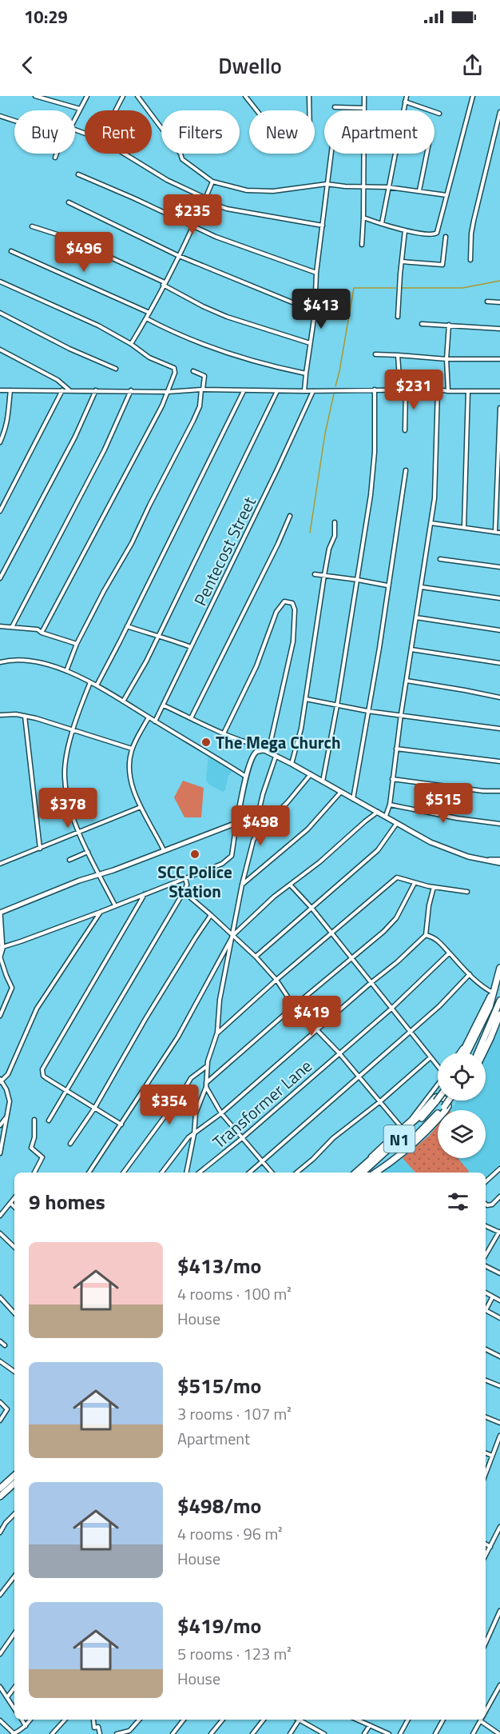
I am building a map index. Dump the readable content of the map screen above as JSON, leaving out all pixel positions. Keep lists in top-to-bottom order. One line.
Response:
{"streets":{"highway":["N1"],"street":["Pentecost Street","Transformer Lane"]},"places":["The Mega Church","SCC Police Station"],"page":{"status":"10:29","header":"Dwello","chip":["Buy","Rent","Filters","New","Apartment"],"price":["$235","$496","$413","$231","$515","$378","$498","$419","$354"],"heading":"9 homes","list":[{"name":"$413/mo","note":"4 rooms · 100 m² · House"},{"name":"$515/mo","note":"3 rooms · 107 m² · Apartment"},{"name":"$498/mo","note":"4 rooms · 96 m² · House"},{"name":"$419/mo","note":"5 rooms · 123 m² · House"}]}}
